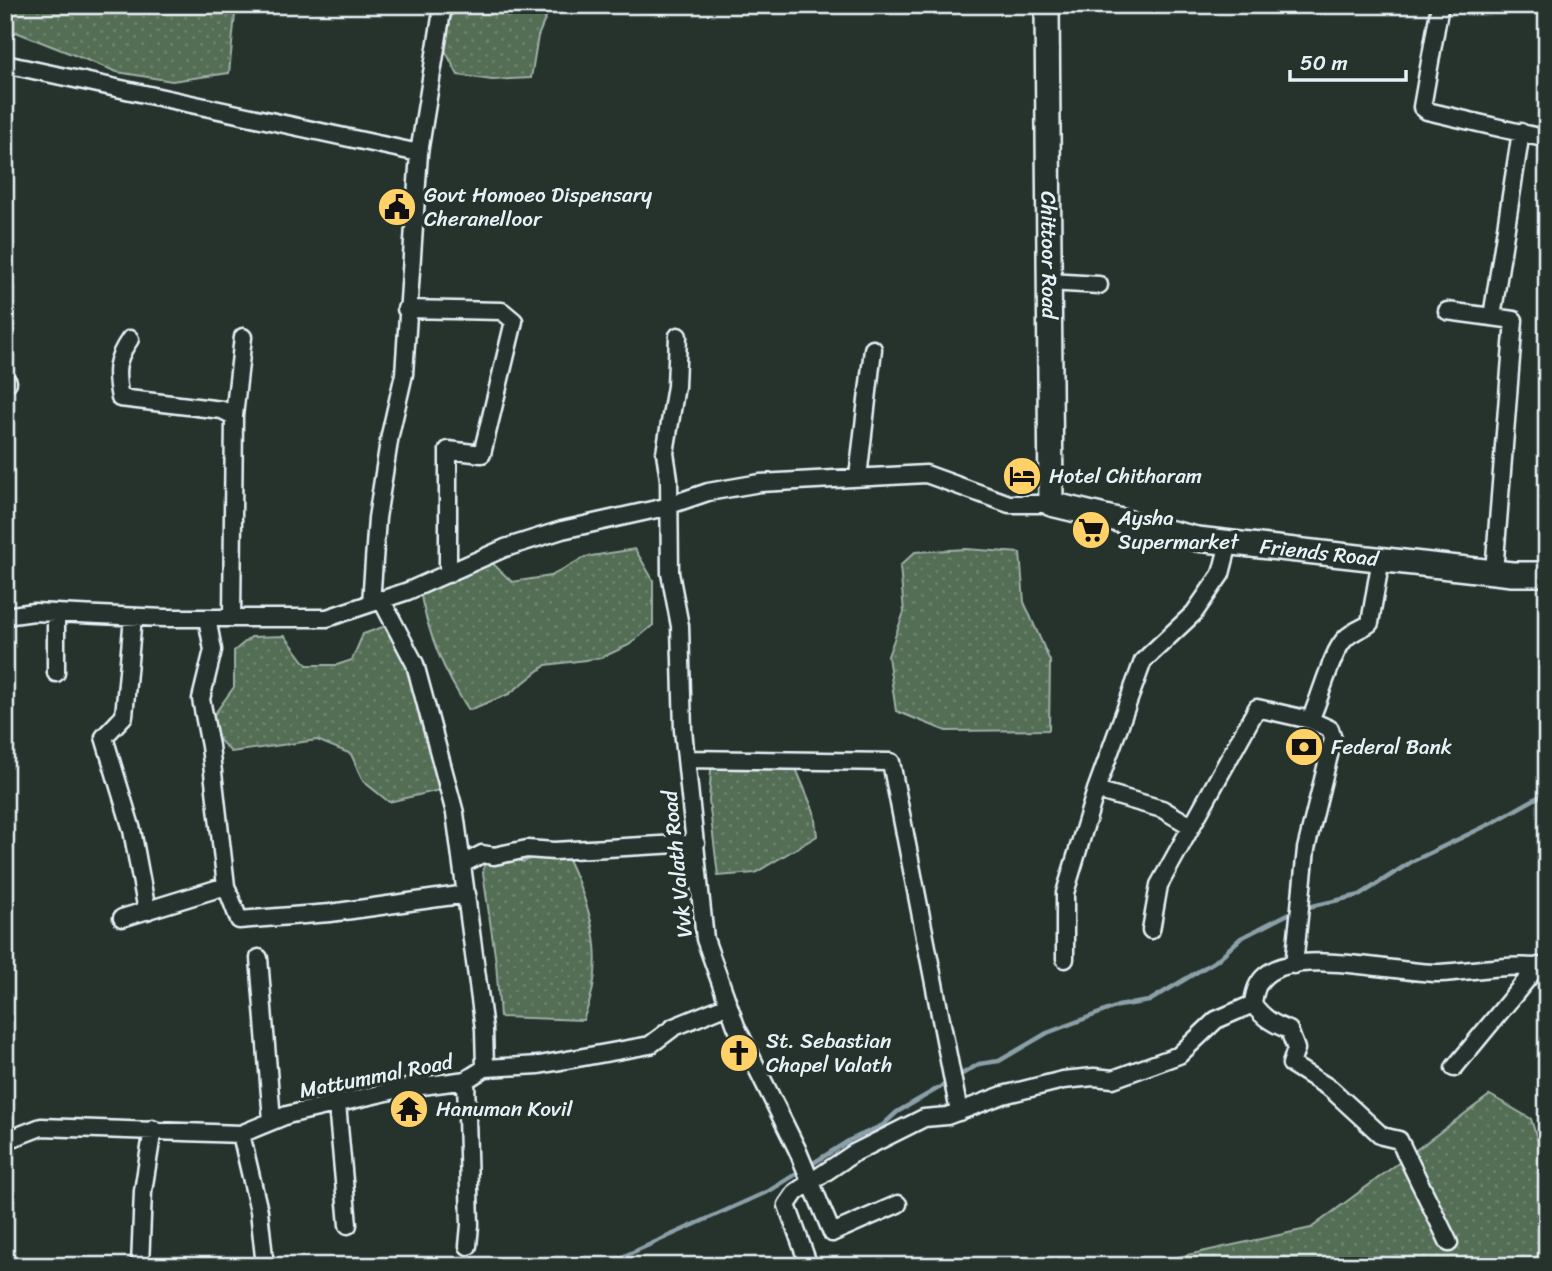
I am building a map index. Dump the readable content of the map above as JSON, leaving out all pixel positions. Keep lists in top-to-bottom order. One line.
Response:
{"streets":{"main road":["Chittoor Road","Friends Road"],"street":["Vvk Valath Road","Mattummal Road"]},"crossings":[["Chittoor Road","Friends Road"]],"places":{"public building":["Govt Homoeo Dispensary Cheranelloor"],"hotel":["Hotel Chitharam"],"supermarket":["Aysha Supermarket"],"bank":["Federal Bank"],"church":["St. Sebastian Chapel Valath"],"temple":["Hanuman Kovil"]},"scale_bar":"50 m"}
